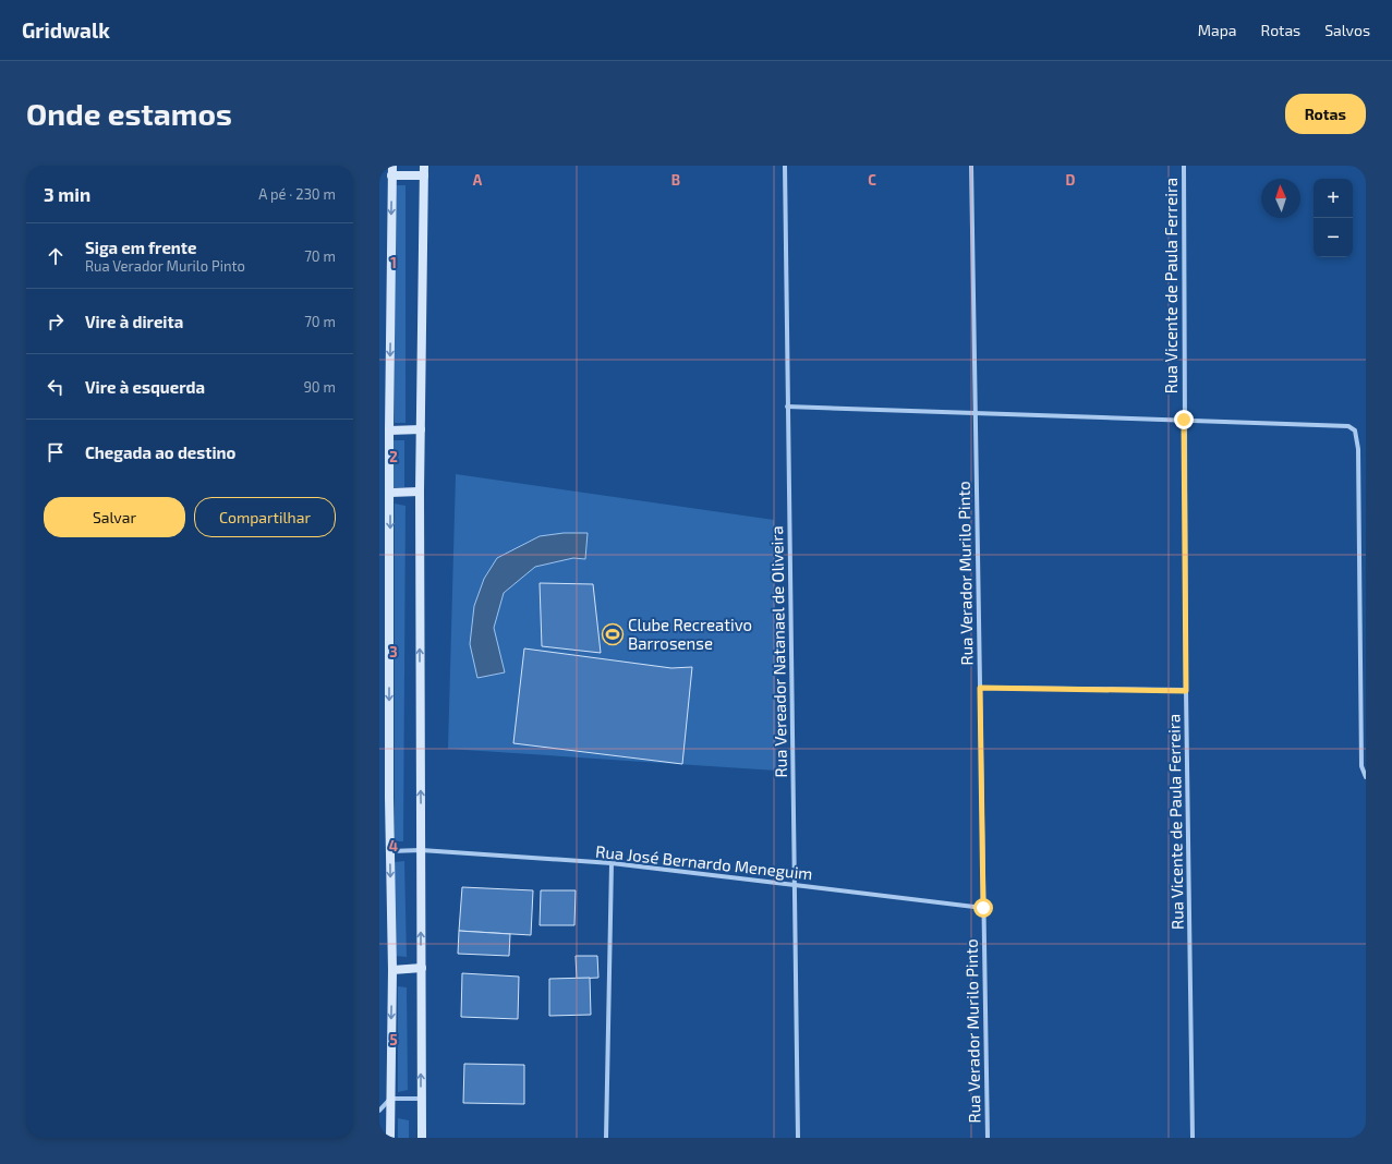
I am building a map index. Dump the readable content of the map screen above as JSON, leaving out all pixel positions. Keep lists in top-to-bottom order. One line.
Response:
{"streets":{"street":["Rua Vicente de Paula Ferreira","Rua Verador Murilo Pinto","Rua Vereador Natanael de Oliveira","Rua José Bernardo Meneguim"]},"crossings":[["Rua Verador Murilo Pinto","Rua José Bernardo Meneguim"],["Rua Vereador Natanael de Oliveira","Rua José Bernardo Meneguim"]],"places":{"sports":["Clube Recreativo Barrosense"]},"north":"top","page":{"header":"Gridwalk","nav":["Mapa","Rotas","Salvos"],"buttons":["Rotas",["Salvar","Compartilhar"]],"title":"Onde estamos","heading":["3 min","A pé · 230 m"],"map_buttons":["+","−"],"list":[["Siga em frente","Rua Verador Murilo Pinto","70 m"],["Vire à direita","70 m"],["Vire à esquerda","90 m"],"Chegada ao destino"]},"grid":{"columns":["A","B","C","D"],"rows":["1","2","3","4","5"]}}
